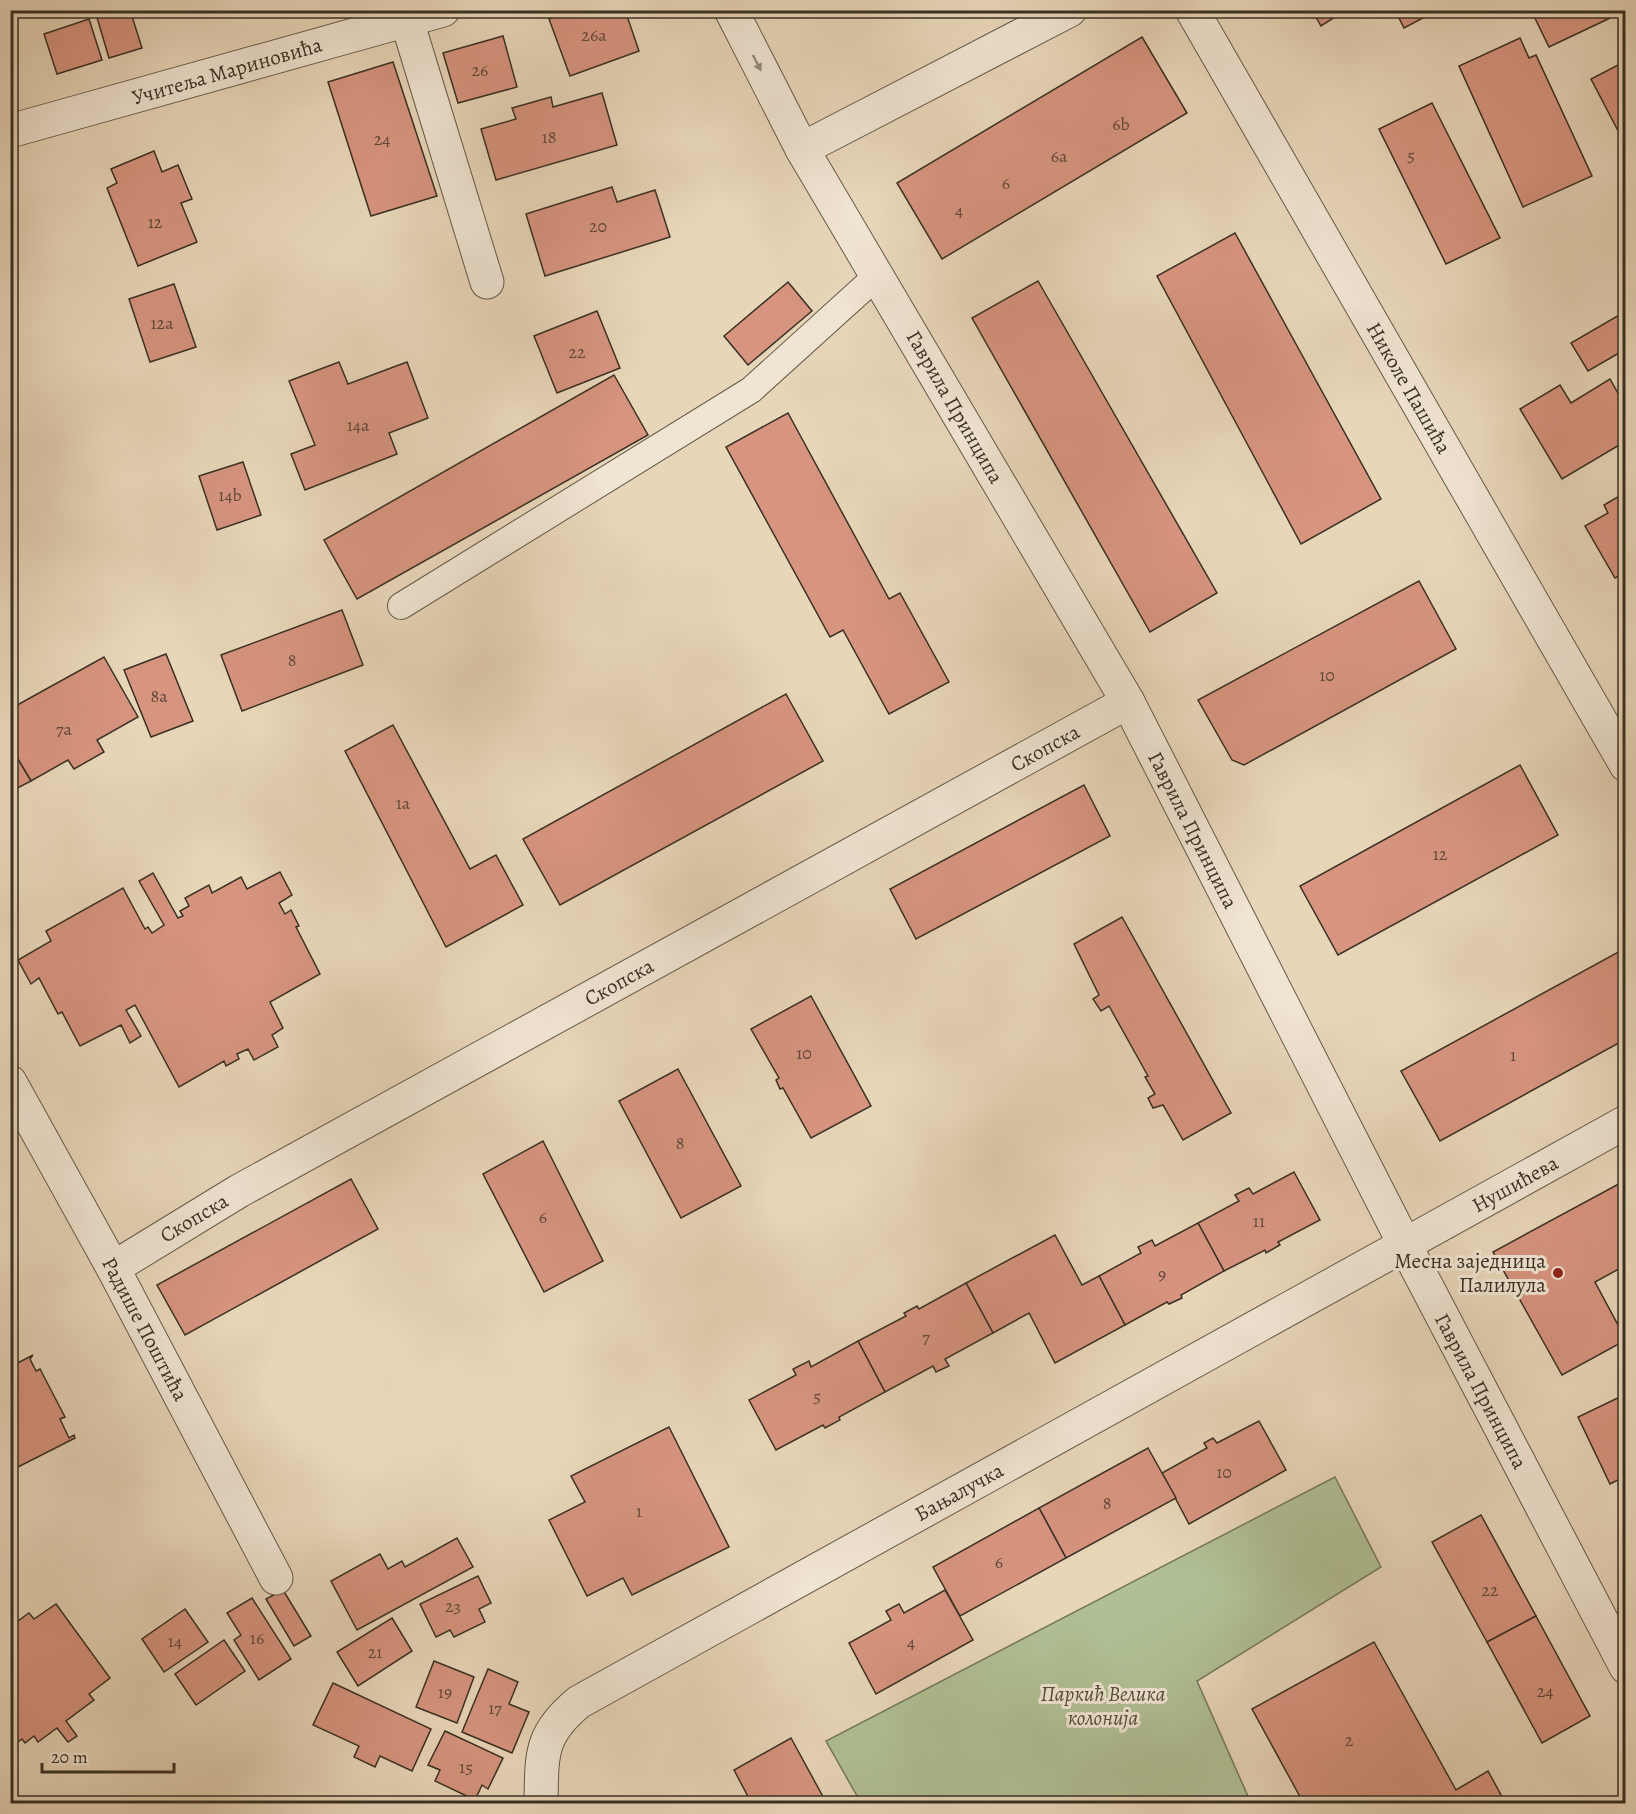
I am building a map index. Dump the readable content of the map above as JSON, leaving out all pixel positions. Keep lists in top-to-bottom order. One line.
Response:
{"streets":{"street":["Учитеља Мариновића","Николе Пашића","Гаврила Принципа","Скопска","Нушићева","Радише Поштића","Бањалучка"]},"crossings":[["Гаврила Принципа","Скопска"],["Гаврила Принципа","Нушићева"],["Гаврила Принципа","Бањалучка"],["Скопска","Радише Поштића"],["Нушићева","Бањалучка"]],"parks":["Паркић Велика колонија"],"places":["Месна заједница Палилула"],"house_numbers":["26a","26","6b","18","24","5","6a","6","4","12","20","12a","22","14a","14b","8","10","8a","7a","1a","12","10","1","8","6","11","9","7","5","10","8","1","6","22","23","16","14","4","21","24","19","17","2","15"],"scale_bar":"20 m"}
